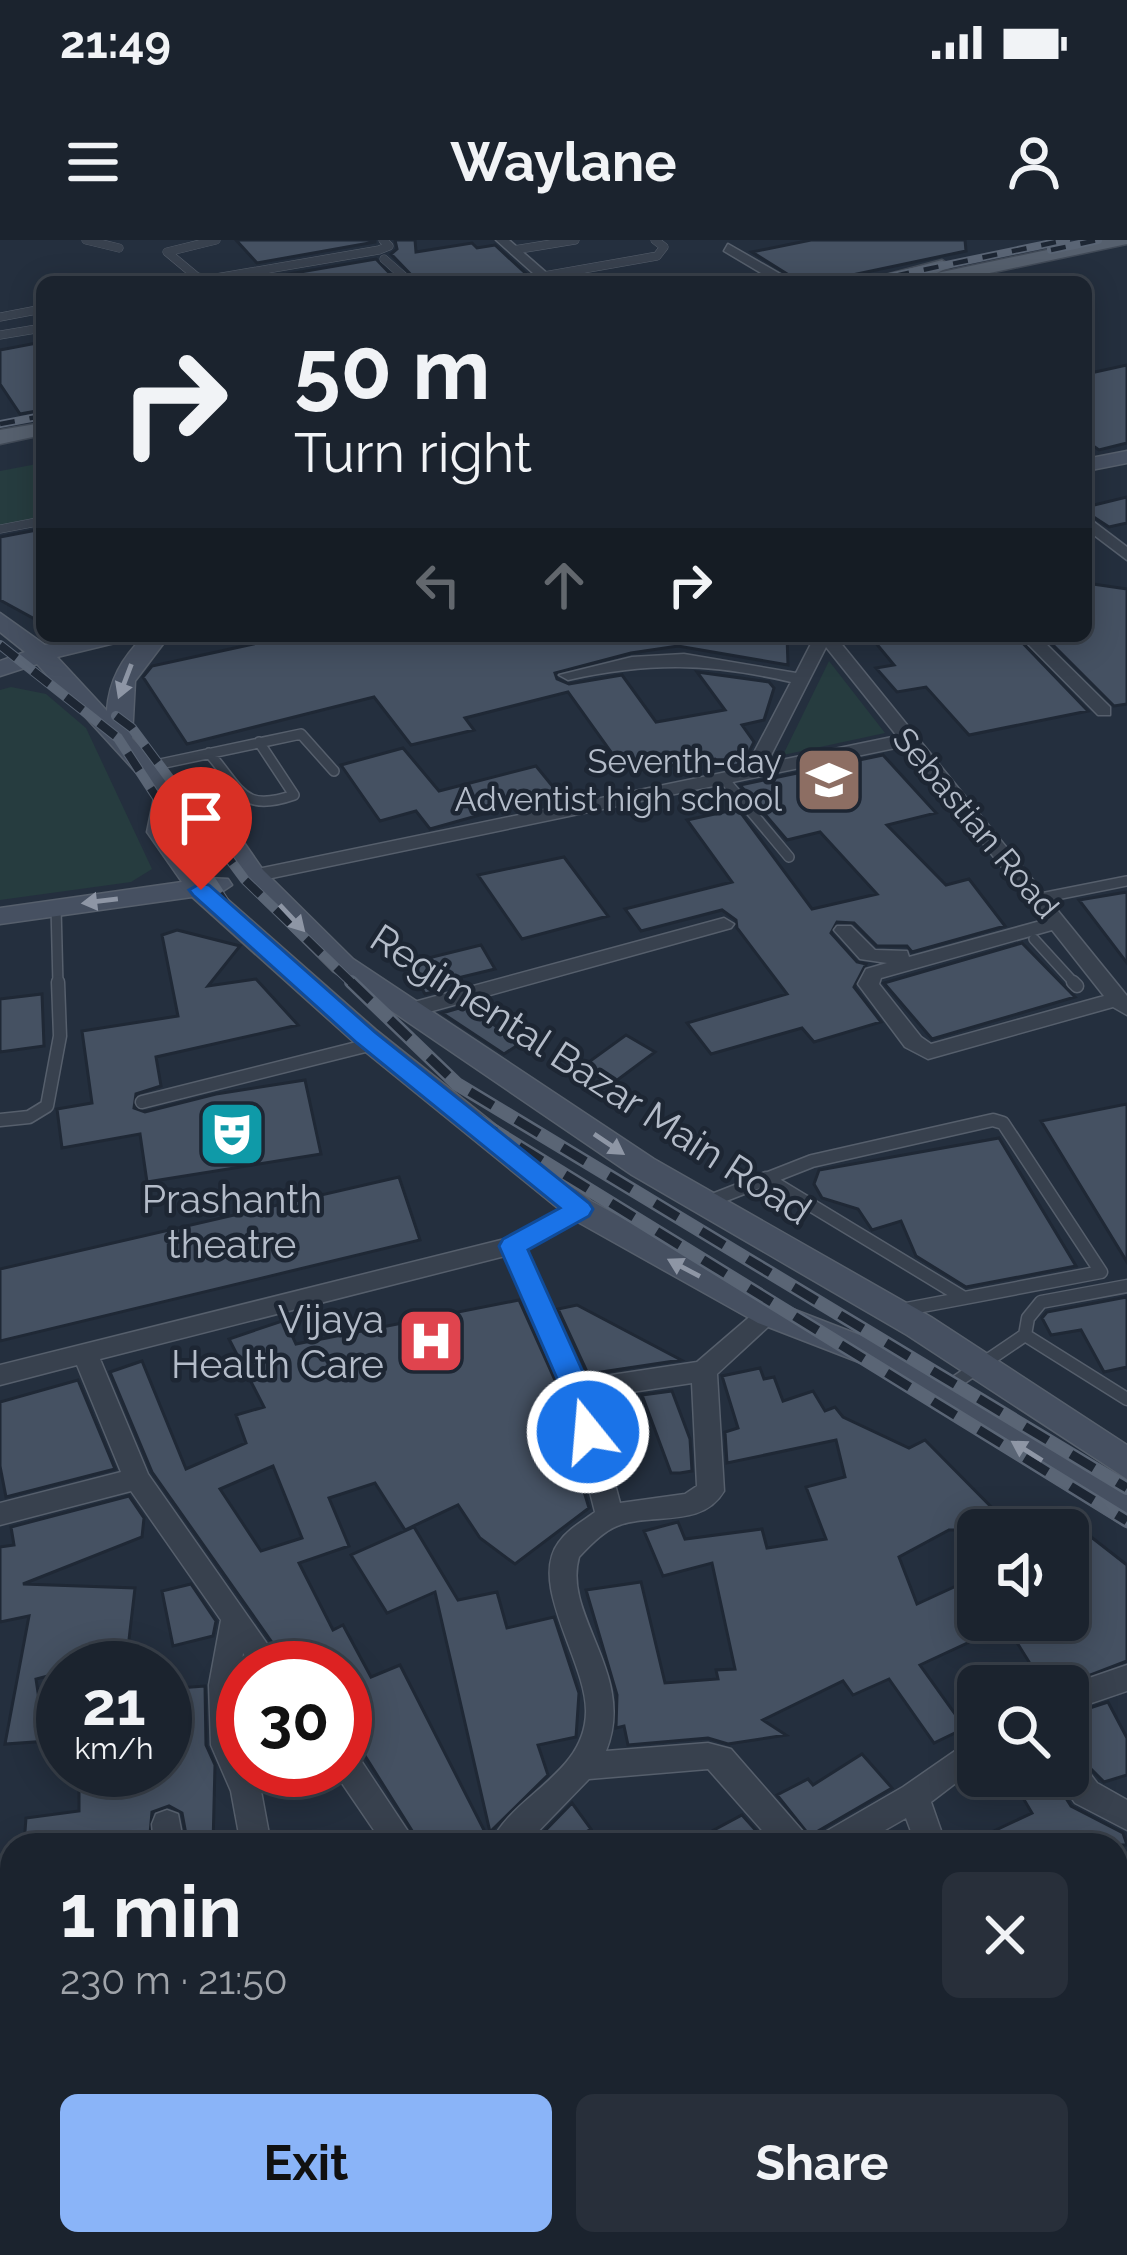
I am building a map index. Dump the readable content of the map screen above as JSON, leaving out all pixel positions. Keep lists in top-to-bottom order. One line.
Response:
{"streets":{"main road":["Regimental Bazar Main Road"],"street":["Sebastian Road"]},"places":{"school or university":["Seventh-day Adventist high school"],"theatre":["Prashanth theatre"],"hospital":["Vijaya Health Care"]},"page":{"status":"21:49","header":"Waylane","turn":["50 m","Turn right"],"speed":"21 km/h","limit":"30","heading":["1 min","230 m · 21:50"],"buttons":["Exit","Share"]}}
